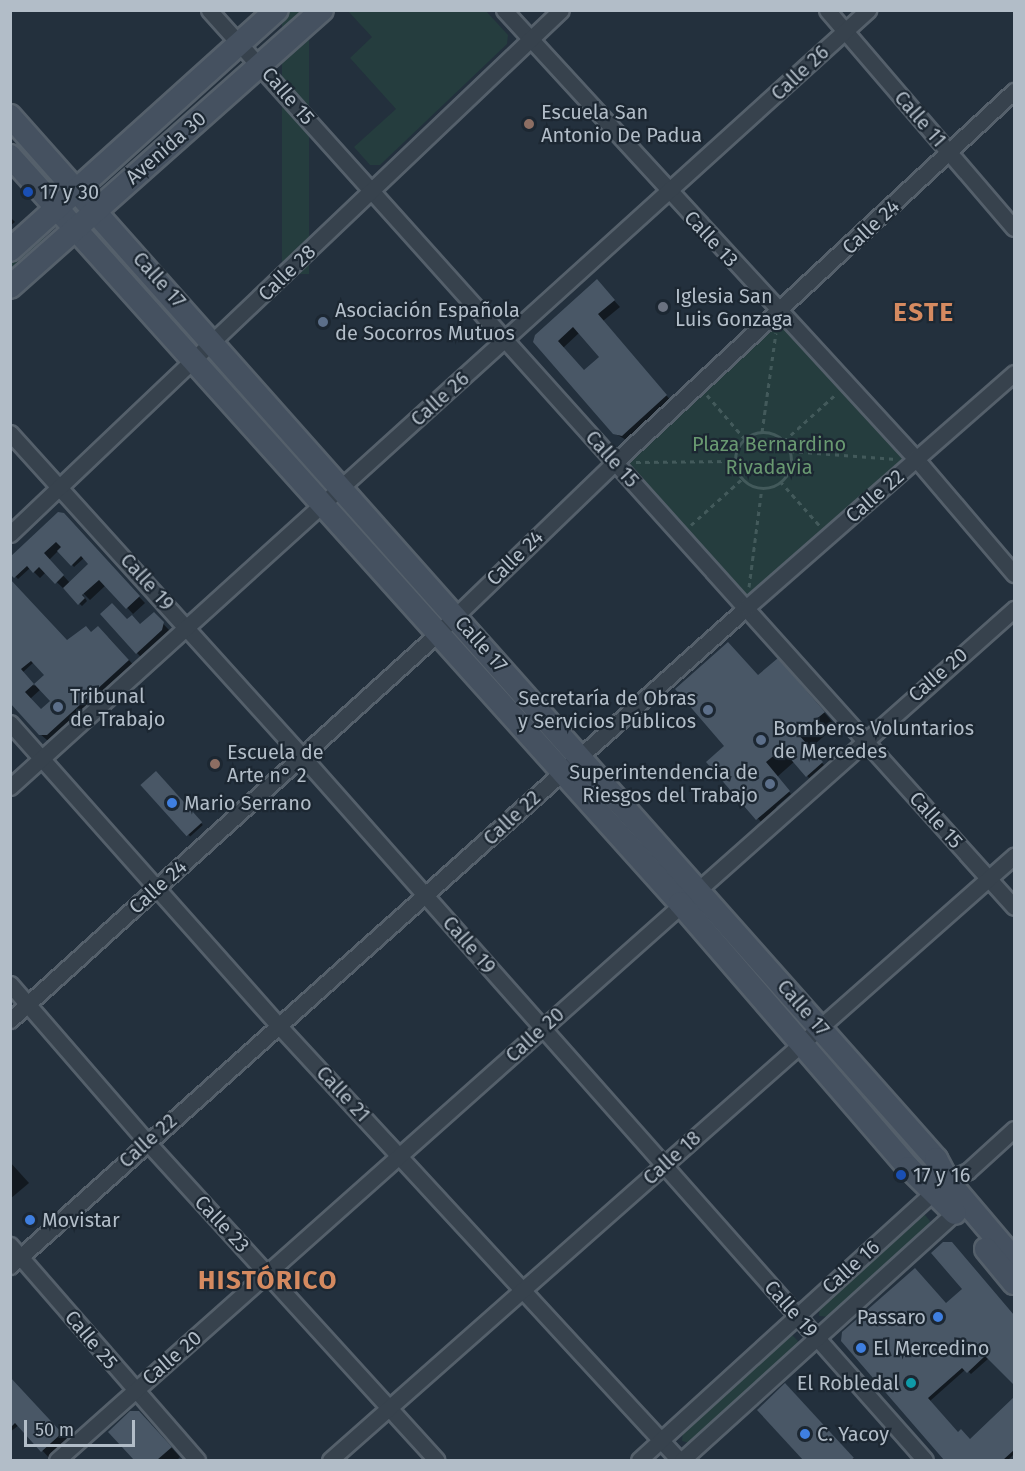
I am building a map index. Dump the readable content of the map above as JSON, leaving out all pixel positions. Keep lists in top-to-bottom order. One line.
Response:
{"streets":{"main road":["Avenida 30","Calle 17"],"street":["Calle 26","Calle 15","Calle 11","Calle 24","Calle 13","Calle 28","Calle 22","Calle 19","Calle 20","Calle 21","Calle 18","Calle 23","Calle 16","Calle 25"]},"crossings":[["Calle 26","Calle 15"],["Calle 26","Calle 11"],["Calle 26","Calle 13"],["Calle 26","Calle 17"],["Calle 26","Calle 19"],["Calle 26","Calle 21"],["Calle 15","Avenida 30"],["Calle 15","Calle 24"],["Calle 15","Calle 28"],["Calle 15","Calle 22"],["Calle 15","Calle 20"],["Calle 15","Calle 18"],["Calle 11","Calle 24"],["Avenida 30","Calle 17"],["Calle 24","Calle 13"],["Calle 24","Calle 17"],["Calle 24","Calle 19"],["Calle 24","Calle 21"],["Calle 24","Calle 23"],["Calle 13","Calle 28"],["Calle 13","Calle 22"],["Calle 28","Calle 17"],["Calle 28","Calle 19"],["Calle 17","Calle 22"],["Calle 17","Calle 20"],["Calle 17","Calle 18"],["Calle 17","Calle 16"],["Calle 22","Calle 19"],["Calle 22","Calle 21"],["Calle 22","Calle 23"],["Calle 22","Calle 25"],["Calle 19","Calle 20"],["Calle 19","Calle 18"],["Calle 19","Calle 16"],["Calle 20","Calle 21"],["Calle 20","Calle 23"],["Calle 20","Calle 25"],["Calle 21","Calle 18"],["Calle 21","Calle 16"],["Calle 18","Calle 23"]],"districts":["ESTE","HISTÓRICO"],"parks":["Plaza Bernardino Rivadavia"],"places":["Escuela San Antonio De Padua","17 y 30","Iglesia San Luis Gonzaga","Asociación Española de Socorros Mutuos","Tribunal de Trabajo","Secretaría de Obras y Servicios Públicos","Bomberos Voluntarios de Mercedes","Escuela de Arte n° 2","Superintendencia de Riesgos del Trabajo","Mario Serrano","17 y 16","Movistar","Passaro","El Mercedino","El Robledal","C. Yacoy"],"scale_bar":"50 m"}
